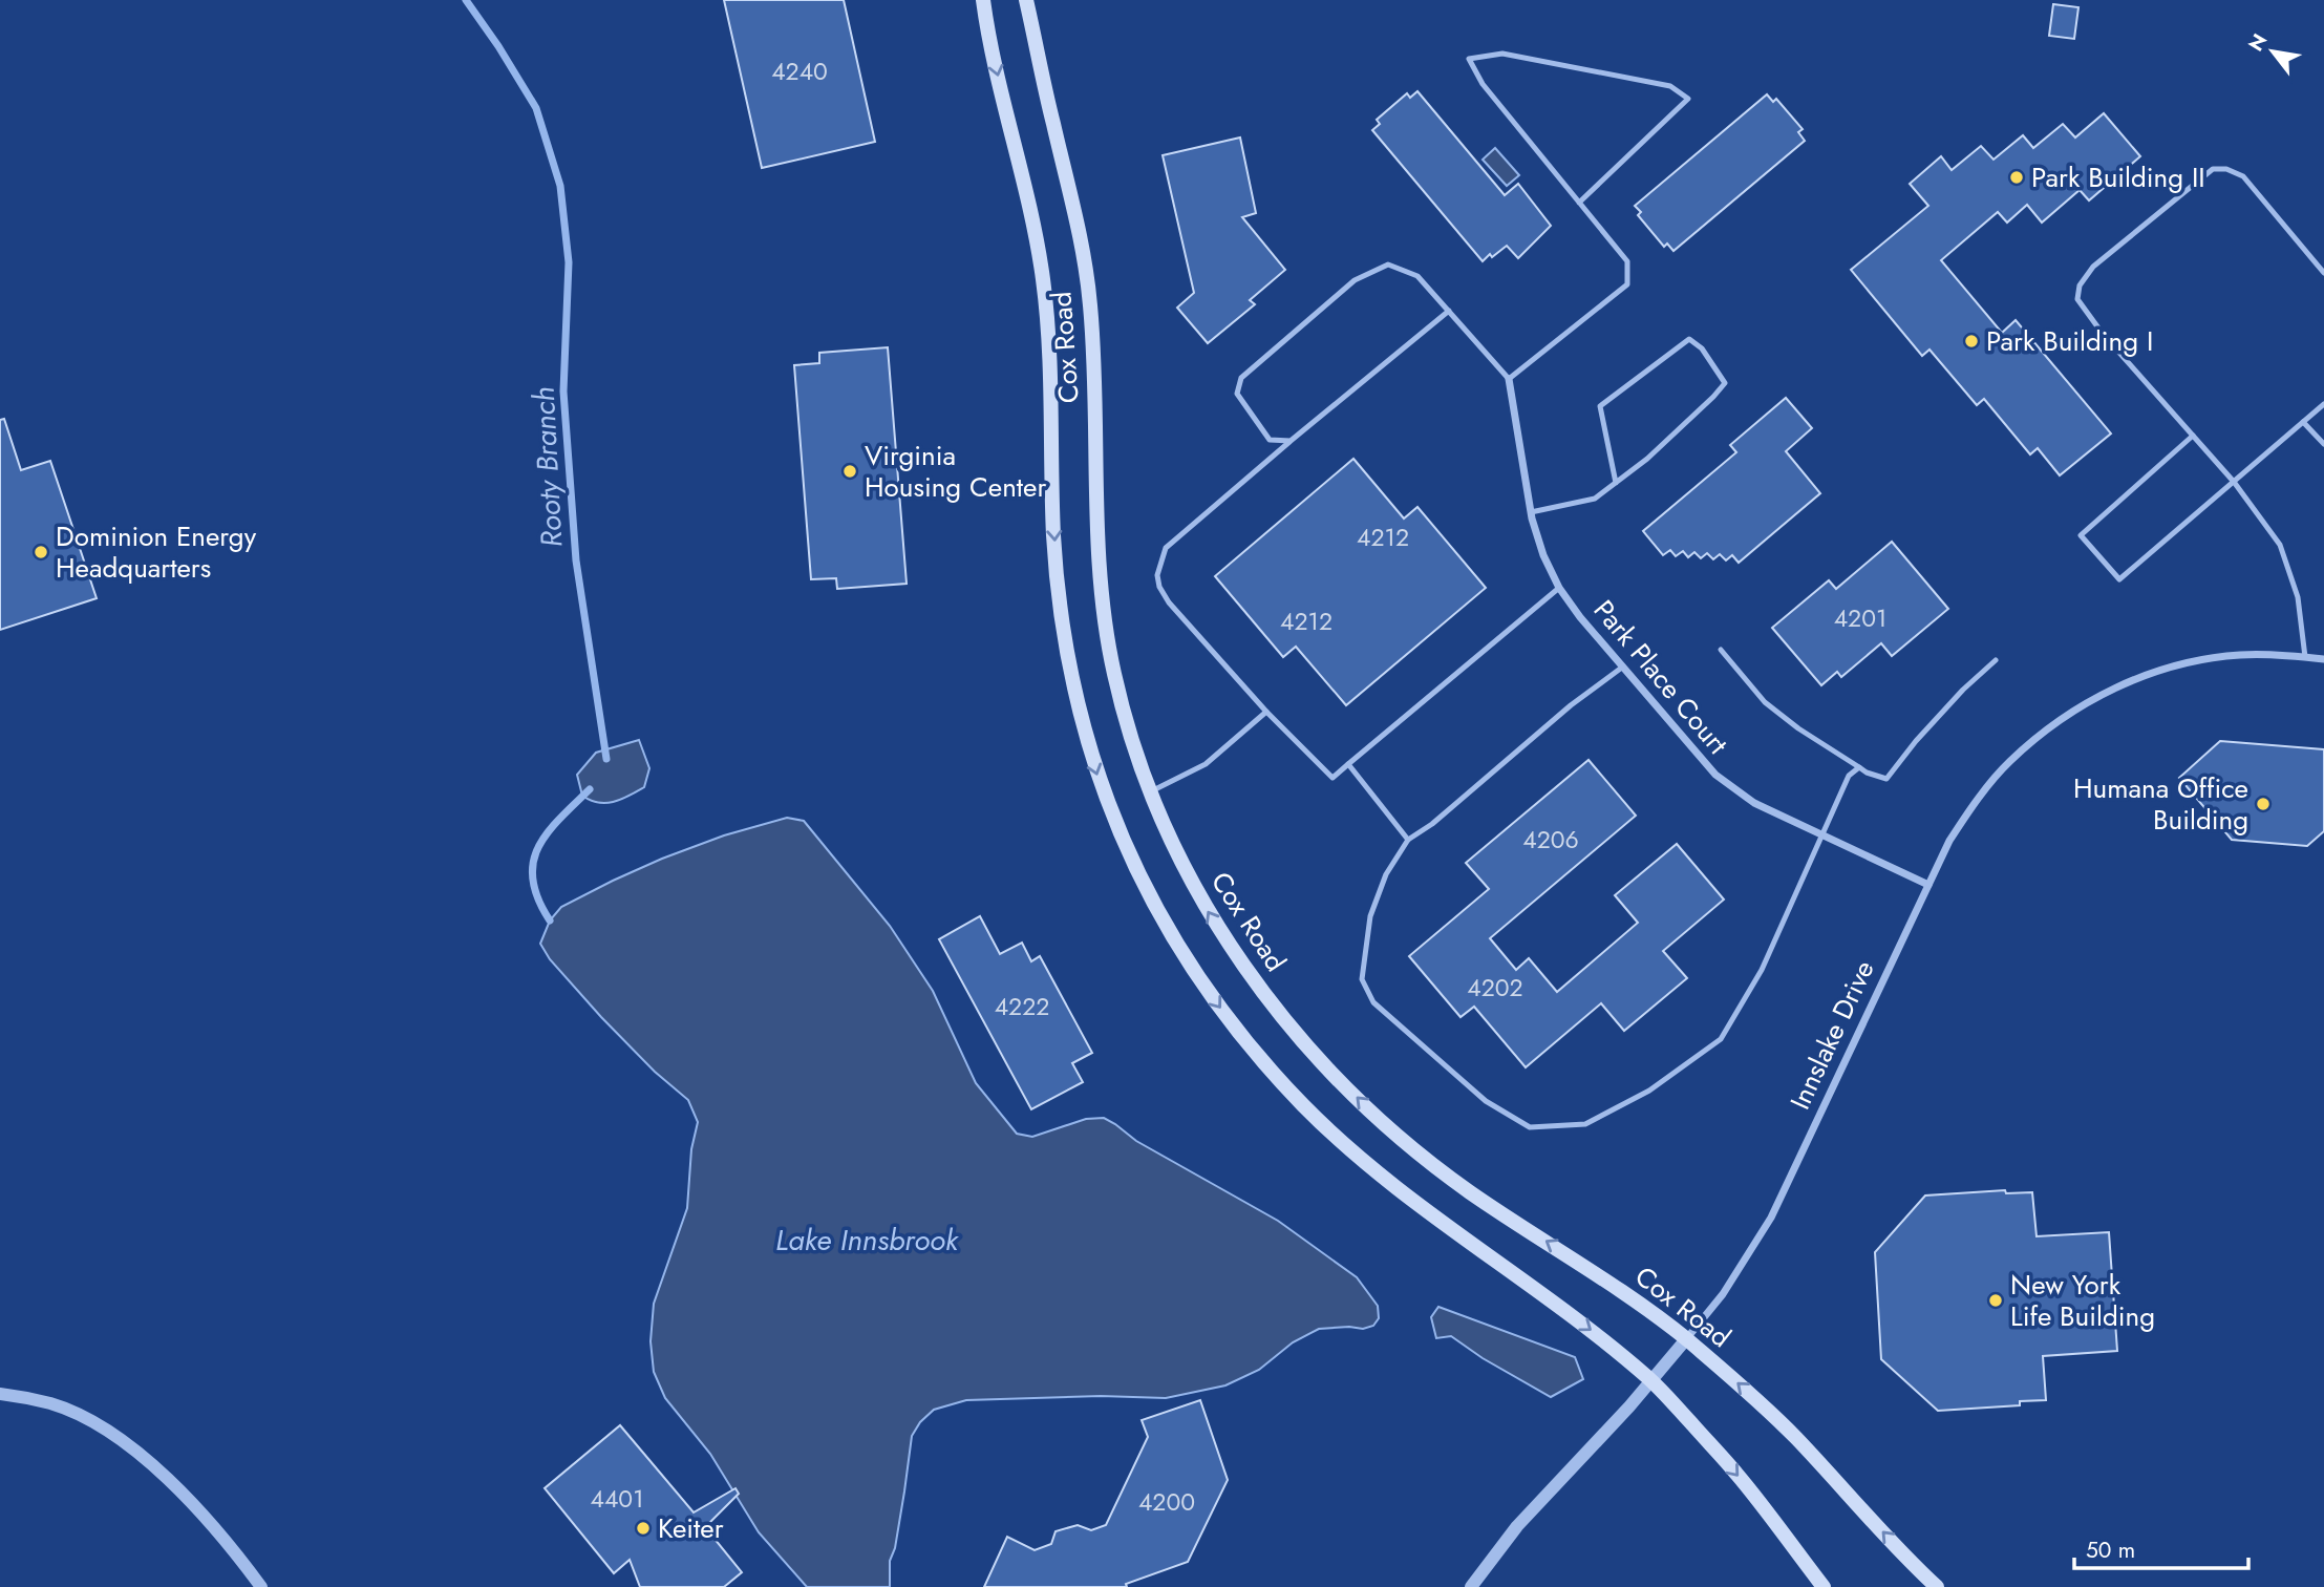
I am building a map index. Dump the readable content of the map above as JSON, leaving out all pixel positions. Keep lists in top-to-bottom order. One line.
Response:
{"streets":{"main road":["Cox Road"],"street":["Park Place Court","Innslake Drive"]},"crossings":[["Cox Road","Innslake Drive"],["Park Place Court","Innslake Drive"]],"water":["Rooty Branch","Lake Innsbrook"],"places":["Park Building II","Park Building I","Virginia Housing Center","Dominion Energy Headquarters","Humana Office Building","New York Life Building","Keiter"],"house_numbers":["4240","4212","4201","4212","4206","4202","4222","4401","4200"],"scale_bar":"50 m","north":"top left"}
